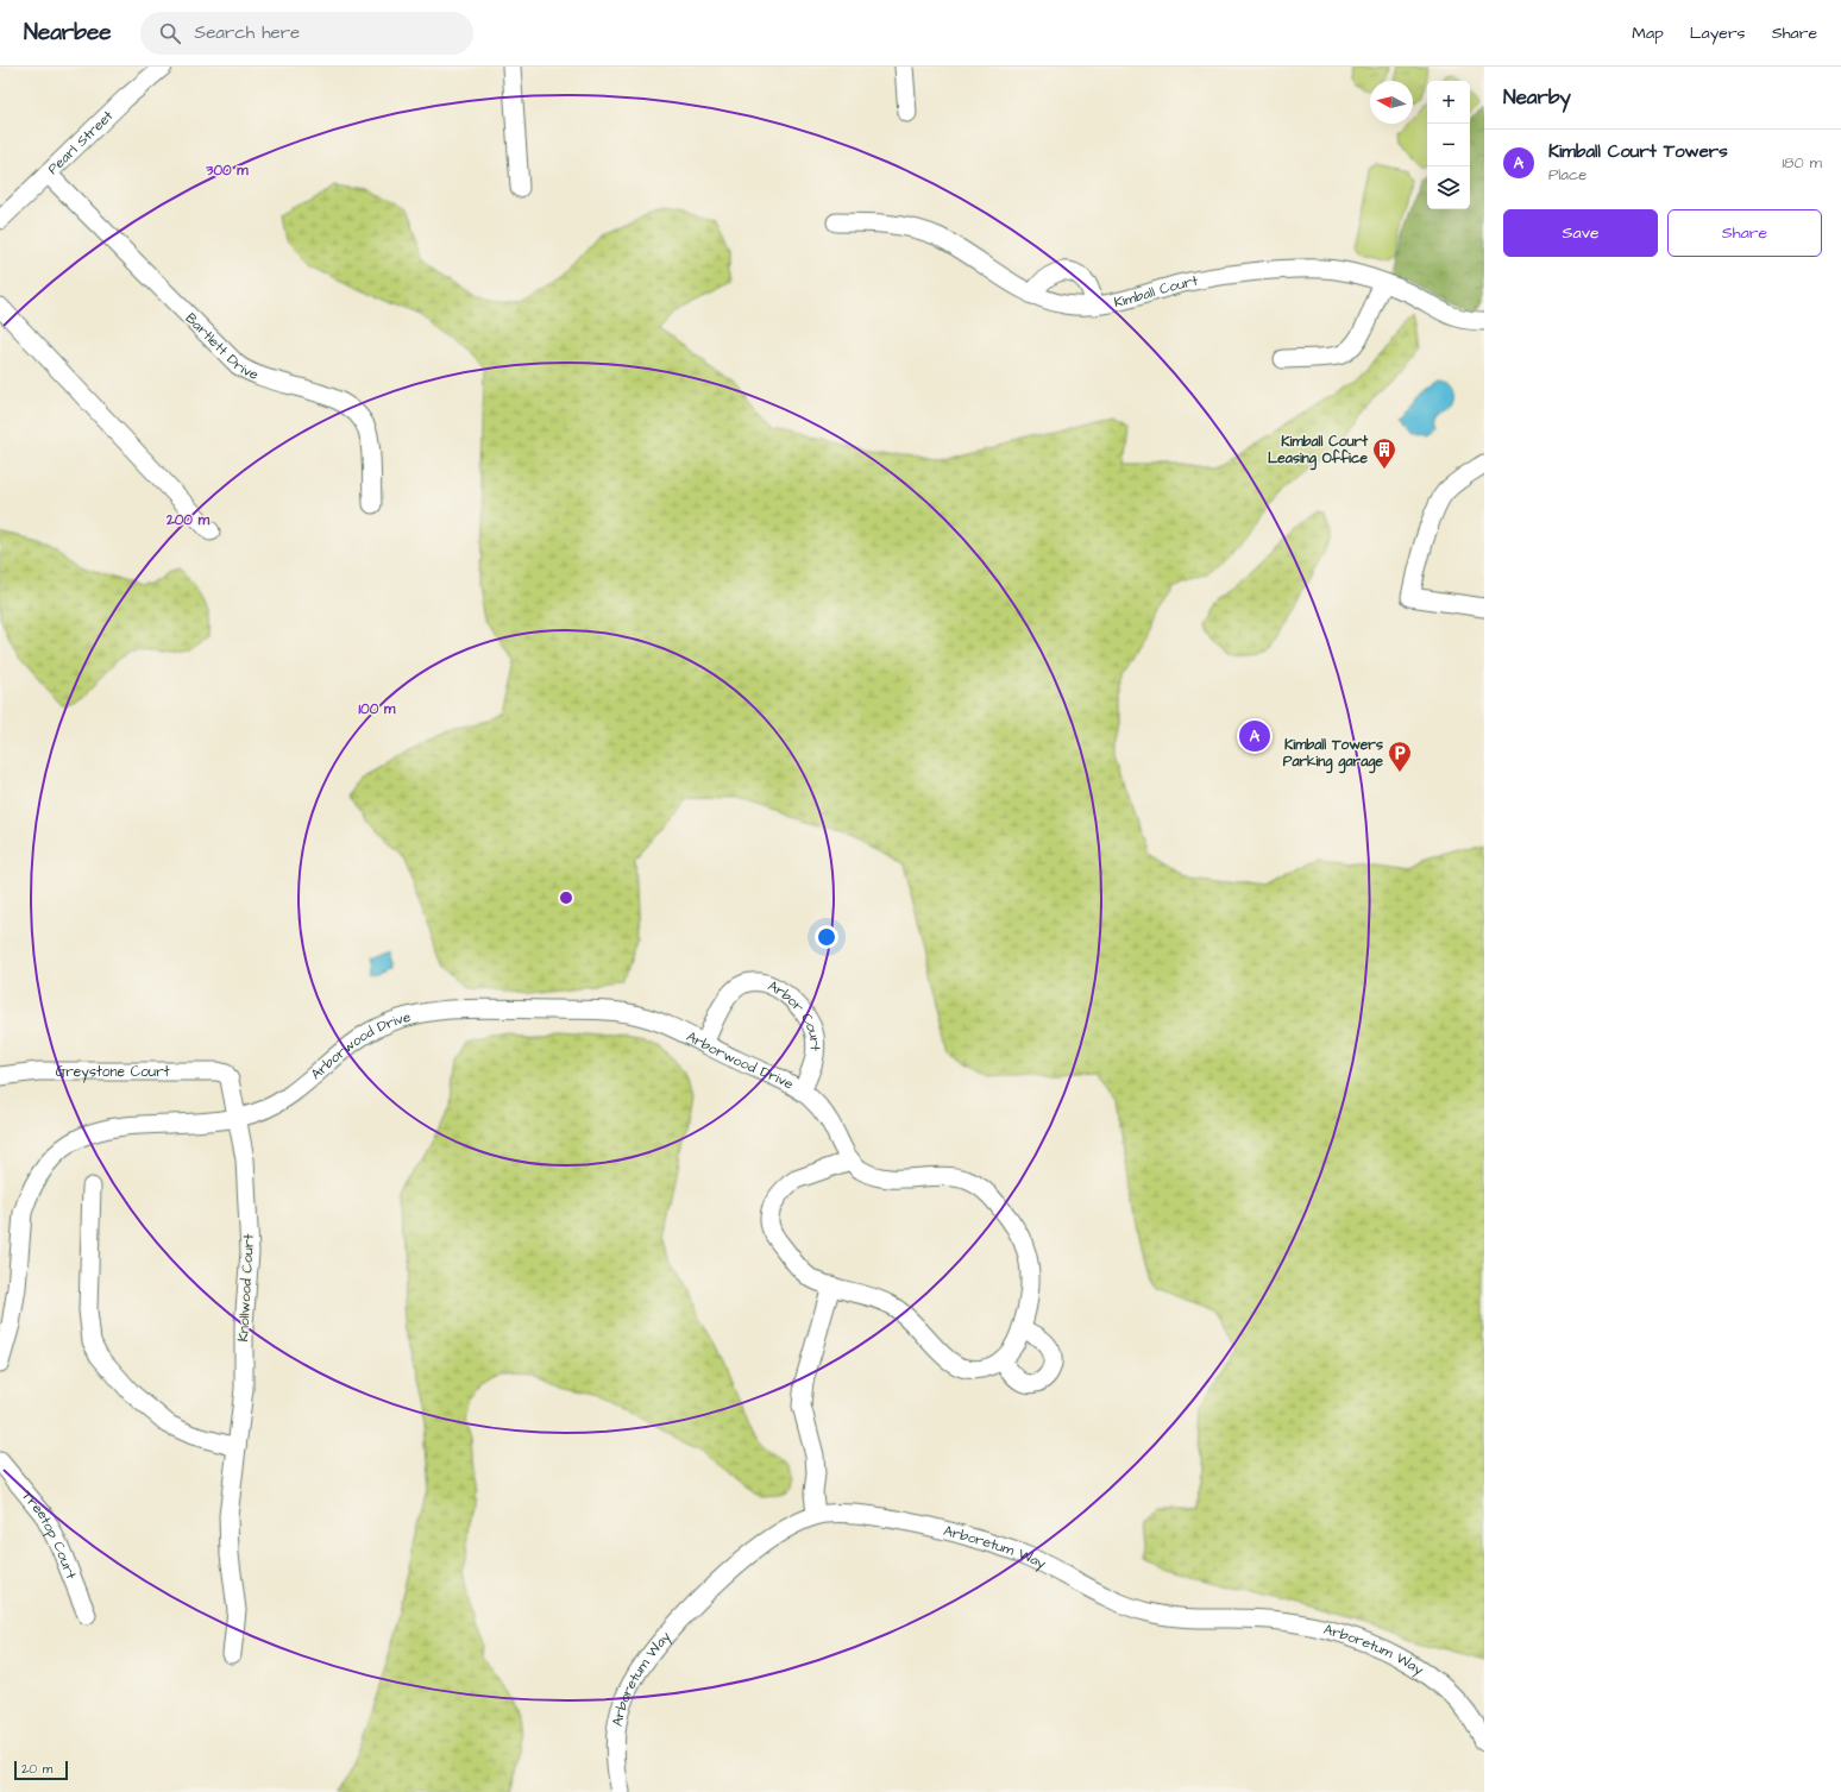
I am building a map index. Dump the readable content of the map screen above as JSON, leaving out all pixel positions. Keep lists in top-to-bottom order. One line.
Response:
{"streets":{"street":["Pearl Street","Kimball Court","Bartlett Drive","Arbor Court","Arborwood Drive","Greystone Court","Knollwood Court","Treetop Court","Arboretum Way"]},"crossings":[["Pearl Street","Bartlett Drive"],["Arbor Court","Arborwood Drive"],["Arborwood Drive","Knollwood Court"],["Greystone Court","Knollwood Court"]],"places":{"building":["Kimball Court Leasing Office"],"parking":["Kimball Towers Parking garage"]},"scale_bar":"20 m","north":"left","page":{"header":"Nearbee","search":"Search here","nav":["Map","Layers","Share"],"heading":"Nearby","map_buttons":["+","−"],"list":[{"mark":"A","name":"Kimball Court Towers","note":"Place","value":"180 m"}],"buttons":["Save","Share"],"pins":"A","scale":"20 m"},"rings":["300 m","200 m","100 m"]}
